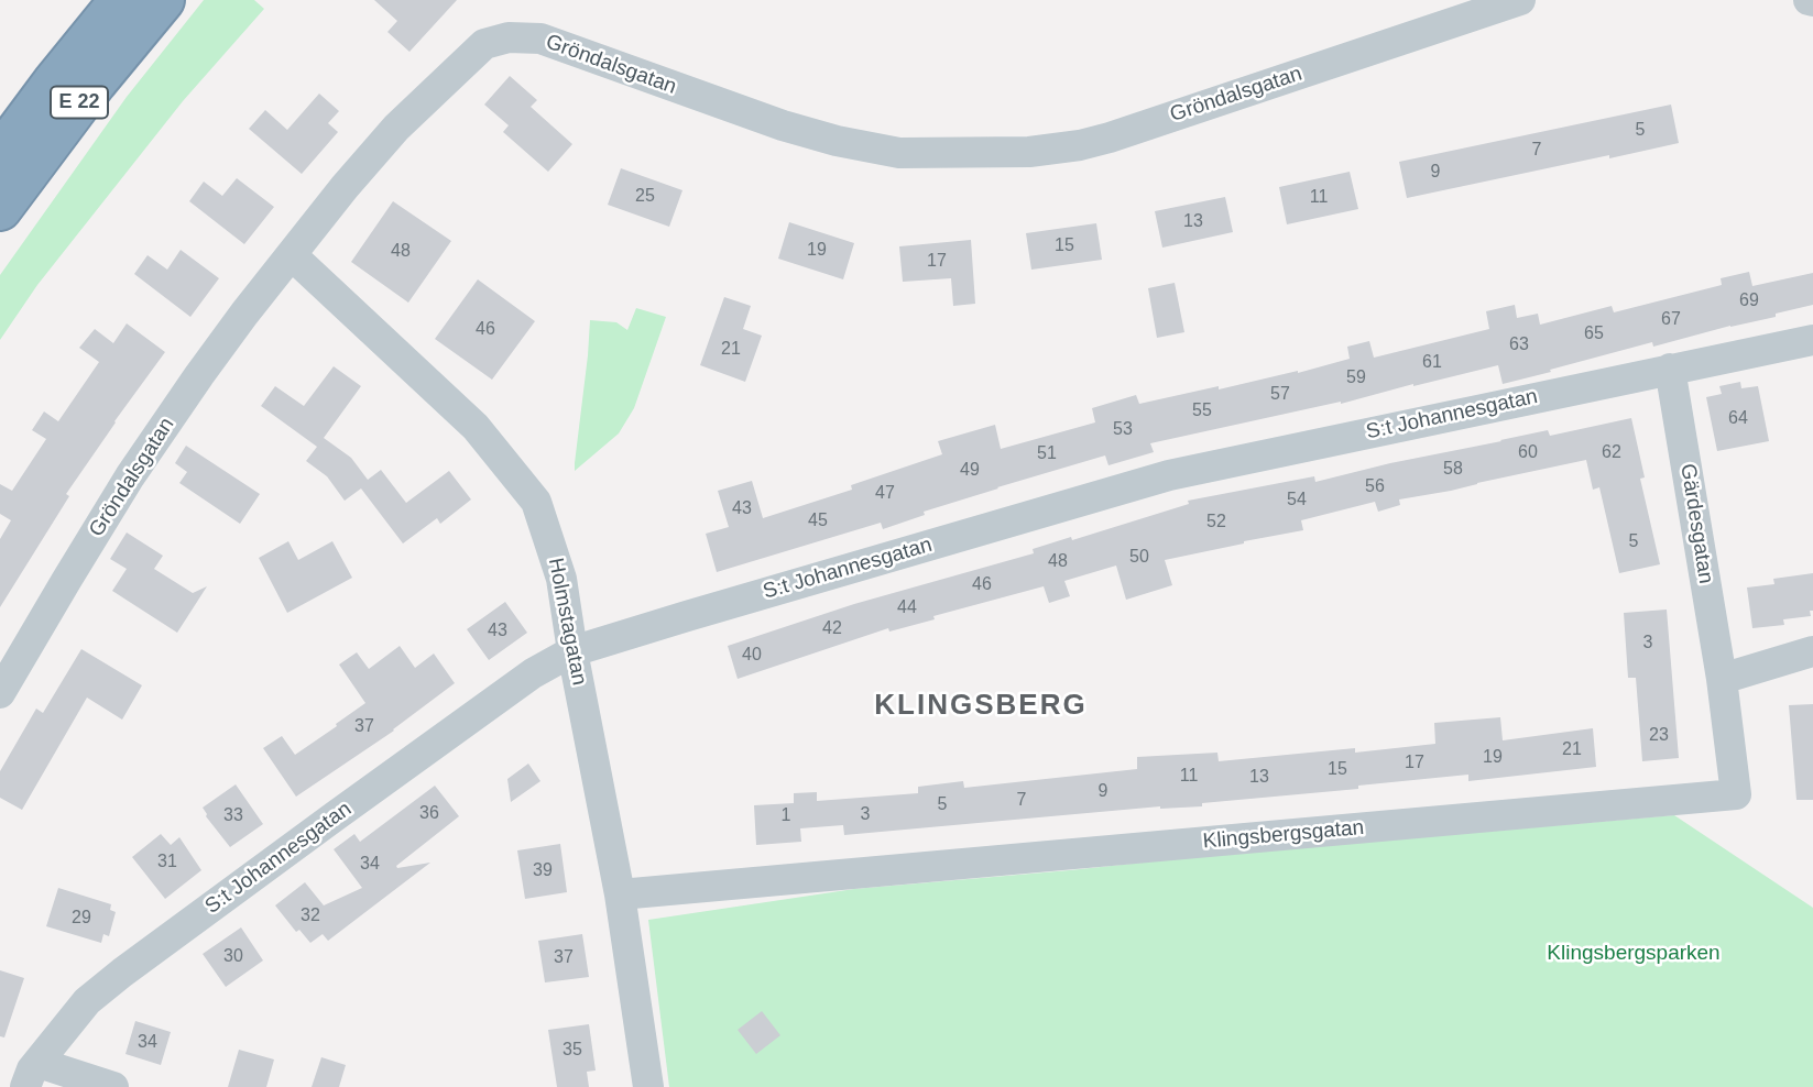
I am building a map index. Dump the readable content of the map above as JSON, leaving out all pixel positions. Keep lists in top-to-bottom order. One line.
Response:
{"streets":{"highway":["E 22"],"street":["Gröndalsgatan","S:t Johannesgatan","Gärdesgatan","Holmstagatan","Klingsbergsgatan"]},"crossings":[["Gröndalsgatan","Holmstagatan"],["S:t Johannesgatan","Gärdesgatan"],["S:t Johannesgatan","Holmstagatan"],["Gärdesgatan","Klingsbergsgatan"],["Holmstagatan","Klingsbergsgatan"]],"districts":["KLINGSBERG"],"parks":["Klingsbergsparken"],"house_numbers":["5","7","9","25","11","13","15","19","48","17","69","67","46","65","63","21","61","59","57","55","64","53","60","62","51","58","49","56","47","54","43","45","52","5","50","48","46","44","42","43","3","40","37","23","21","19","17","15","11","13","9","7","5","36","3","33","1","31","34","39","32","29","30","37","34","35"]}
